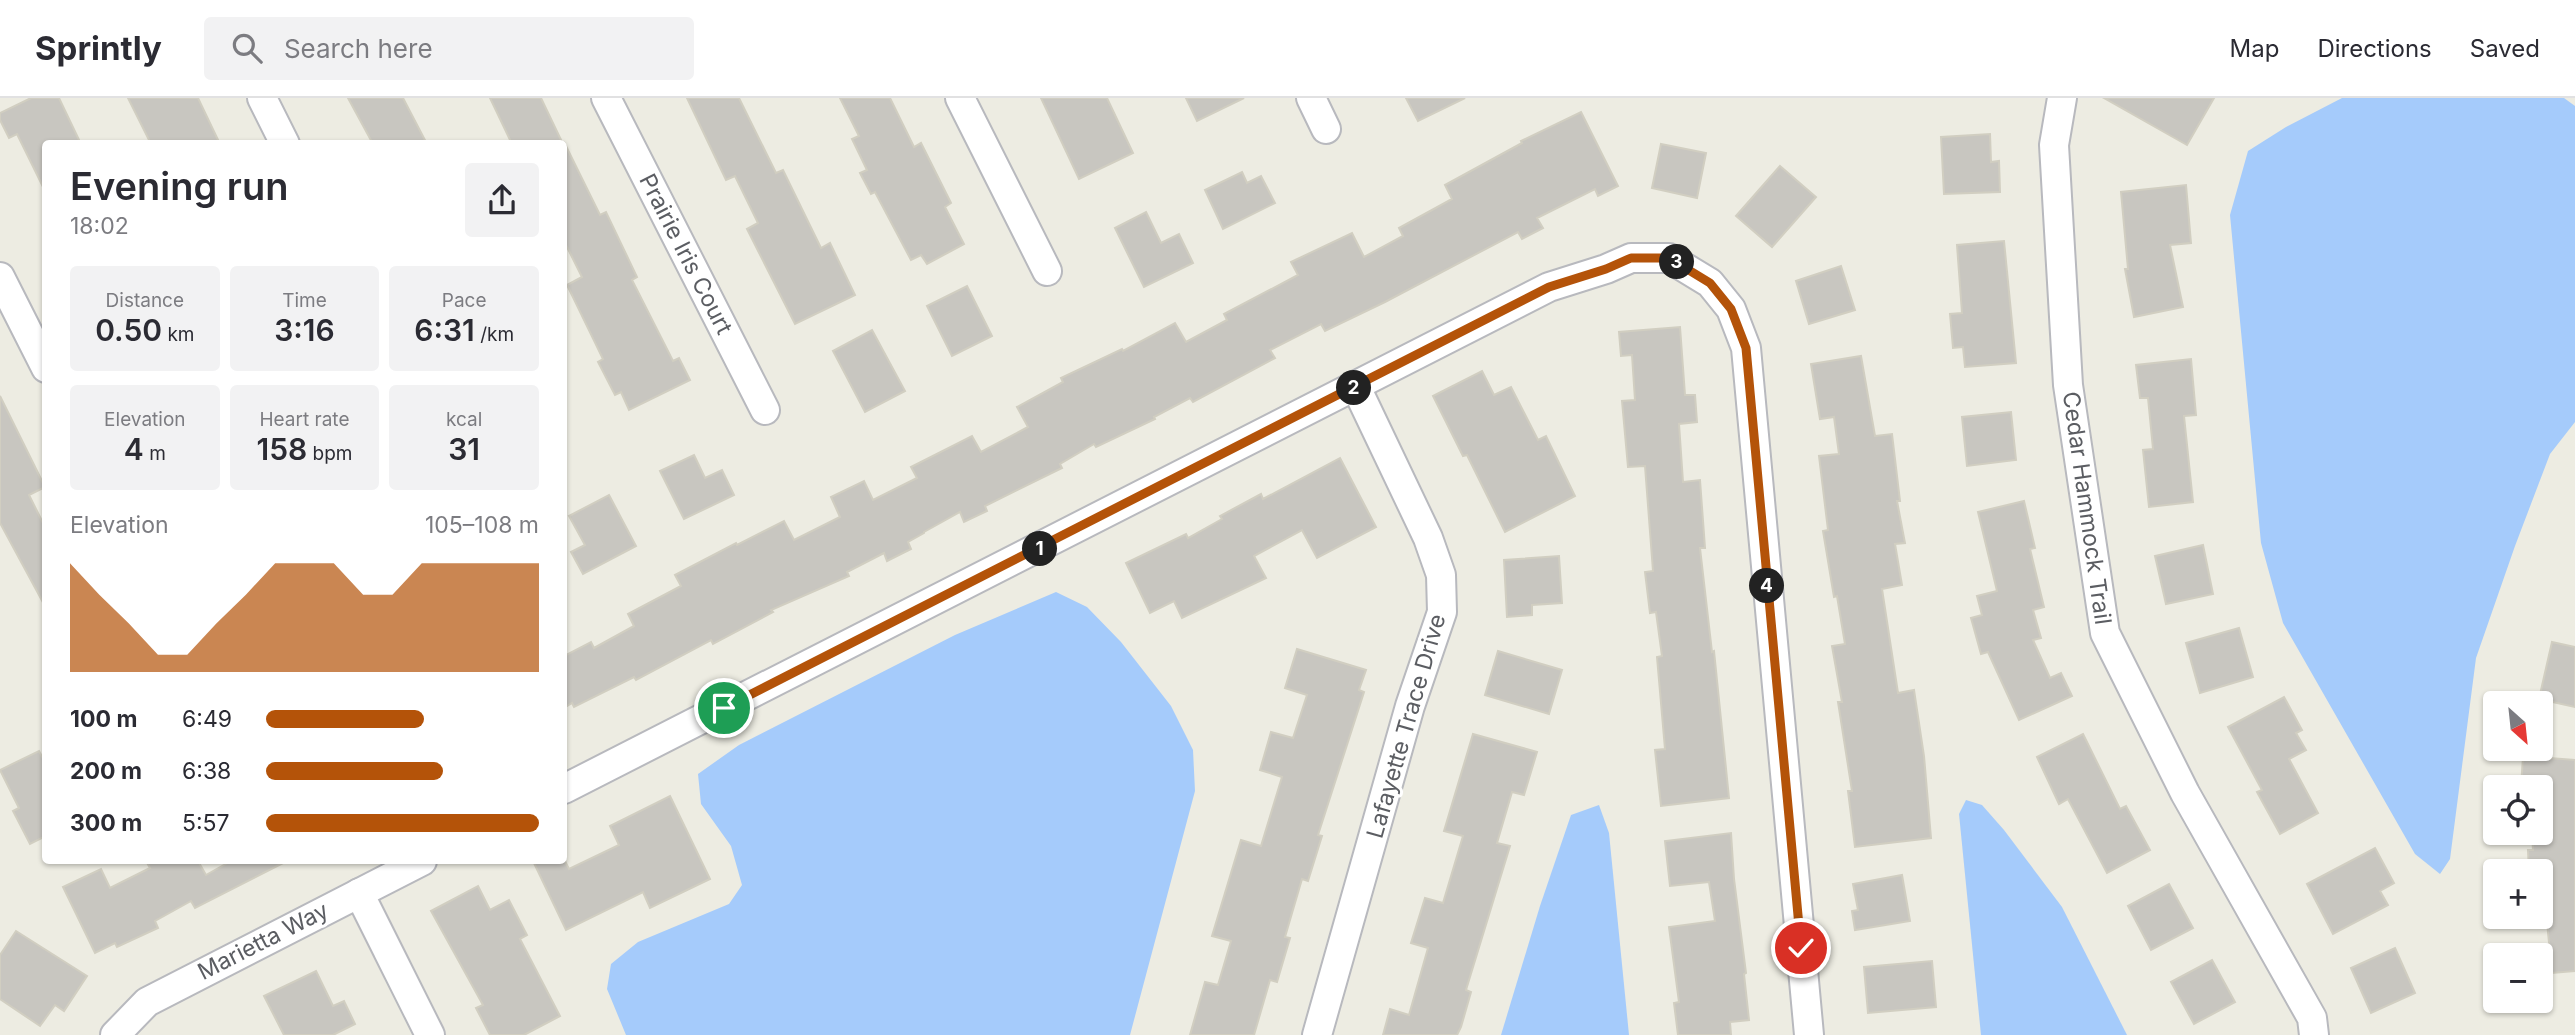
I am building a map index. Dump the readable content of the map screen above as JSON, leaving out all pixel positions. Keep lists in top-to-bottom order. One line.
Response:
{"streets":{"street":["Prairie Iris Court","Cedar Hammock Trail","Lafayette Trace Drive","Marietta Way"]},"north":"bottom right","page":{"header":"Sprintly","search":"Search here","nav":["Map","Directions","Saved"],"heading":["Evening run","18:02"],"pins":["3","2","1","4"],"stats":[["Distance","0.50 km"],["Time","3:16"],["Pace","6:31 /km"],["Elevation","4 m"],["Heart rate","158 bpm"],["kcal","31"]],"chart":["Elevation","105–108 m"],"map_buttons":["+","−"],"list":[{"name":"100 m","note":"6:49"},{"name":"200 m","note":"6:38"},{"name":"300 m","note":"5:57"}]}}
